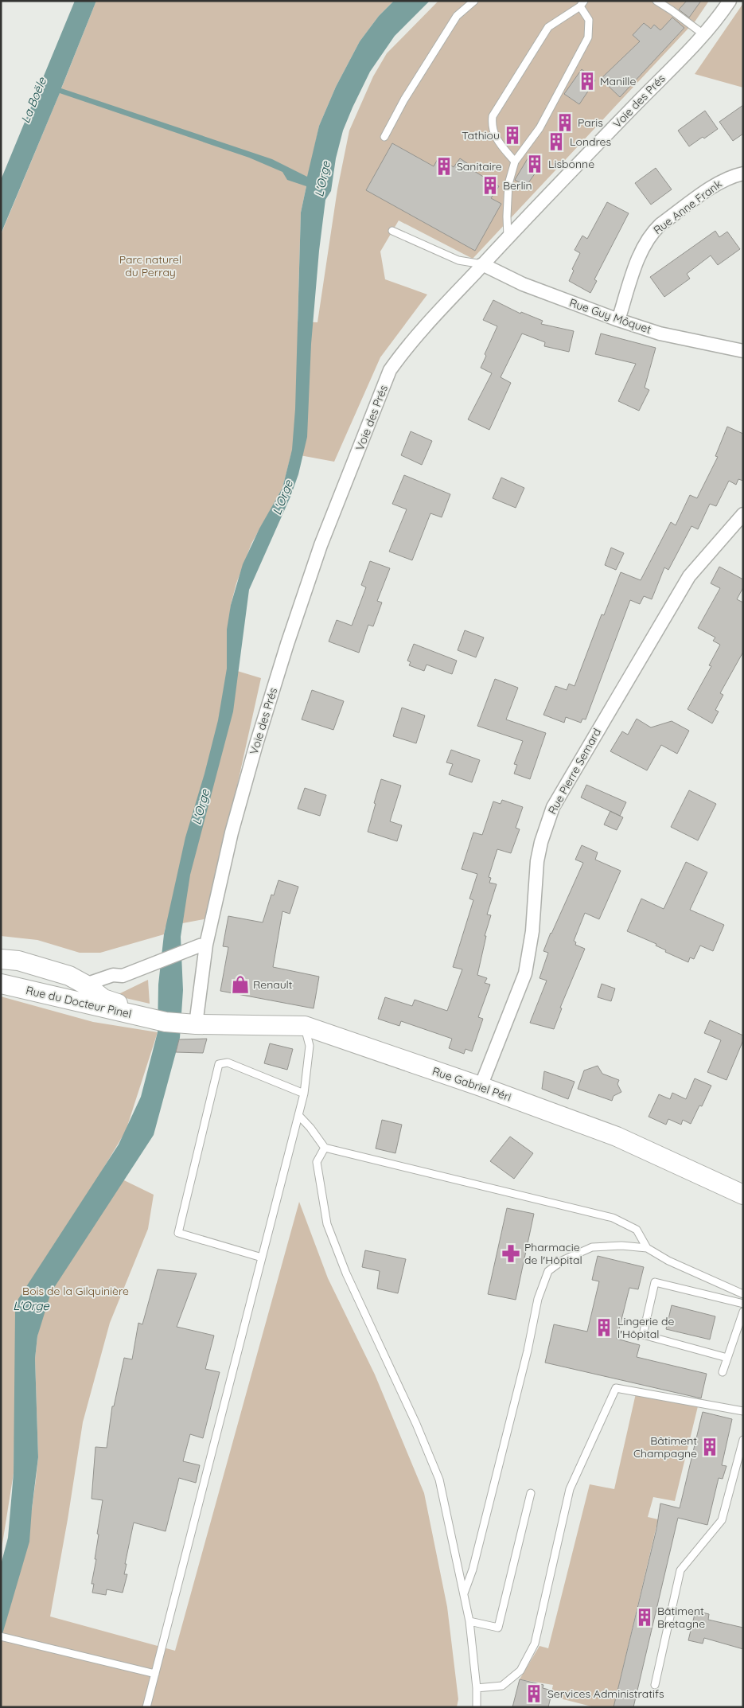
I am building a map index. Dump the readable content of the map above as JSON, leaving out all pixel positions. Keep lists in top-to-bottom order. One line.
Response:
{"streets":{"main road":["Rue du Docteur Pinel","Rue Gabriel Péri"],"street":["Voie des Prés","Rue Anne Frank","Rue Guy Môquet","Rue Pierre Semard"]},"crossings":[["Voie des Prés","Rue Guy Môquet"],["Voie des Prés","Rue du Docteur Pinel"],["Voie des Prés","Rue Gabriel Péri"],["Rue Anne Frank","Rue Guy Môquet"],["Rue Pierre Semard","Rue Gabriel Péri"],["Rue du Docteur Pinel","Rue Gabriel Péri"]],"water":["La Boële","L'Orge"],"parks":["Parc naturel du Perray","Bois de la Gilquinière"],"places":{"building":["Manille","Paris","Tathiou","Londres","Lisbonne","Sanitaire","Berlin","Lingerie de l'Hôpital","Bâtiment Champagne","Bâtiment Bretagne","Services Administratifs"],"shop":["Renault"],"pharmacy":["Pharmacie de l'Hôpital"]}}
